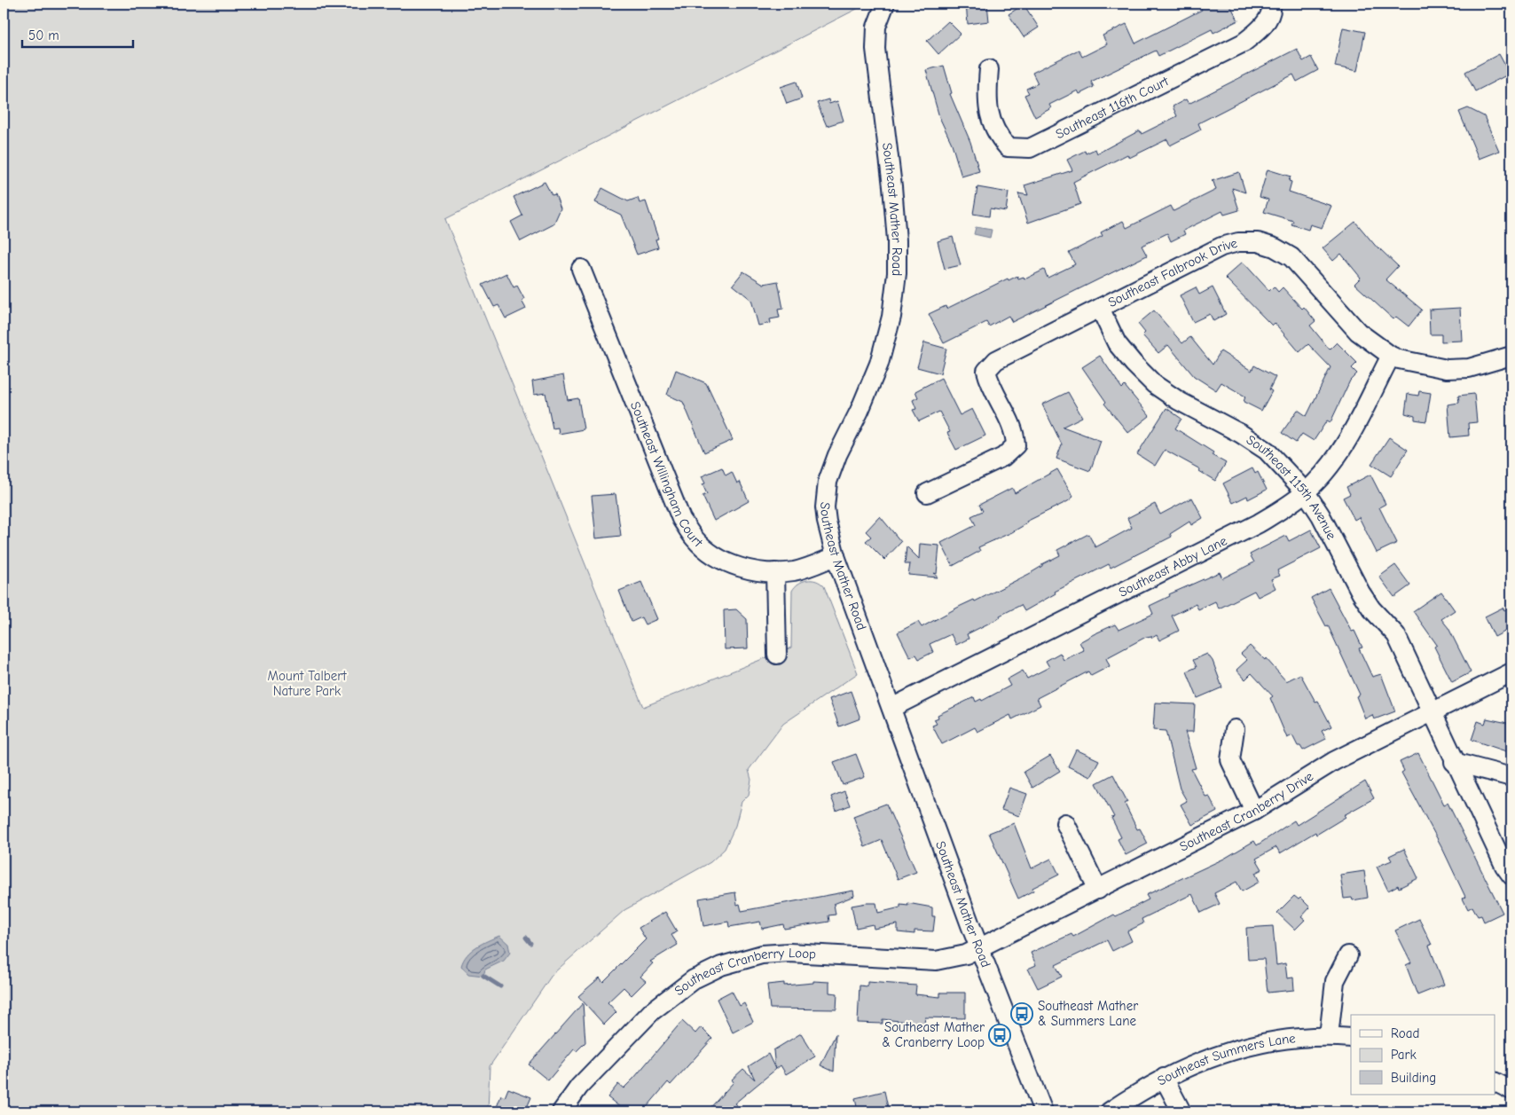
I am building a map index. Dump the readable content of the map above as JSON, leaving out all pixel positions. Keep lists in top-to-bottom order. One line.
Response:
{"streets":{"street":["Southeast 116th Court","Southeast Mather Road","Southeast Falbrook Drive","Southeast Willingham Court","Southeast 115th Avenue","Southeast Abby Lane","Southeast Cranberry Drive","Southeast Cranberry Loop","Southeast Summers Lane"]},"crossings":[["Southeast Mather Road","Southeast Willingham Court"],["Southeast Mather Road","Southeast Abby Lane"],["Southeast Mather Road","Southeast Cranberry Drive"],["Southeast Mather Road","Southeast Cranberry Loop"],["Southeast Falbrook Drive","Southeast 115th Avenue"],["Southeast Falbrook Drive","Southeast Abby Lane"],["Southeast 115th Avenue","Southeast Abby Lane"],["Southeast 115th Avenue","Southeast Cranberry Drive"],["Southeast Cranberry Drive","Southeast Cranberry Loop"]],"parks":["Mount Talbert Nature Park"],"places":{"bus stop":["Southeast Mather & Summers Lane","Southeast Mather & Cranberry Loop"]},"legend":["Road","Park","Building"],"scale_bar":"50 m"}
